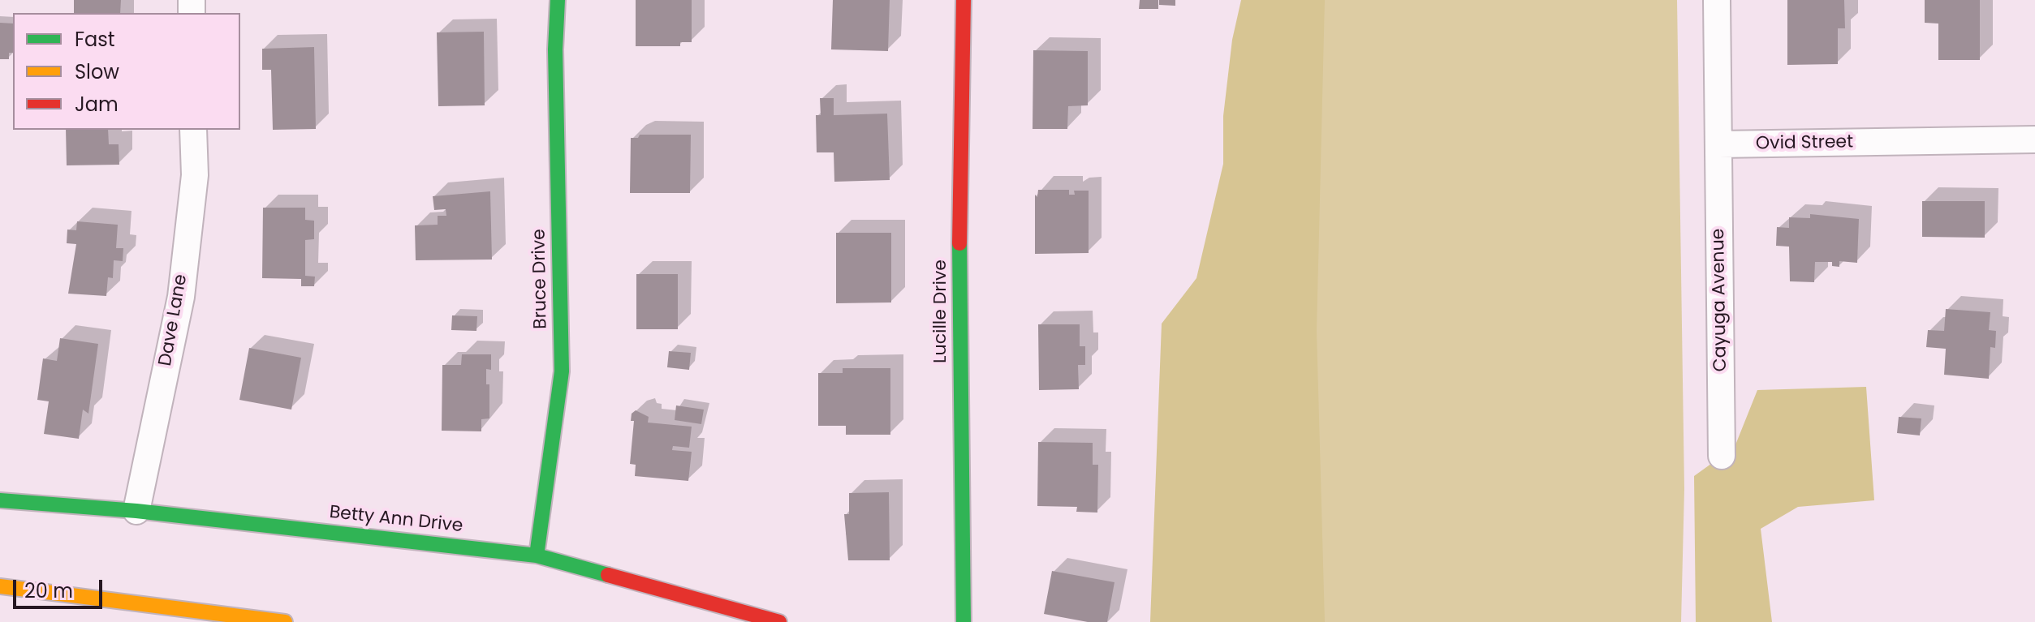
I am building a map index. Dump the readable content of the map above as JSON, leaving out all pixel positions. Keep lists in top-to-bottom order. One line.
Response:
{"streets":{"main road":["Bruce Drive","Lucille Drive","Betty Ann Drive"],"street":["Ovid Street","Cayuga Avenue","Dave Lane"]},"crossings":[["Ovid Street","Cayuga Avenue"],["Bruce Drive","Betty Ann Drive"],["Dave Lane","Betty Ann Drive"]],"legend":["Fast","Slow","Jam"],"scale_bar":"20 m"}
